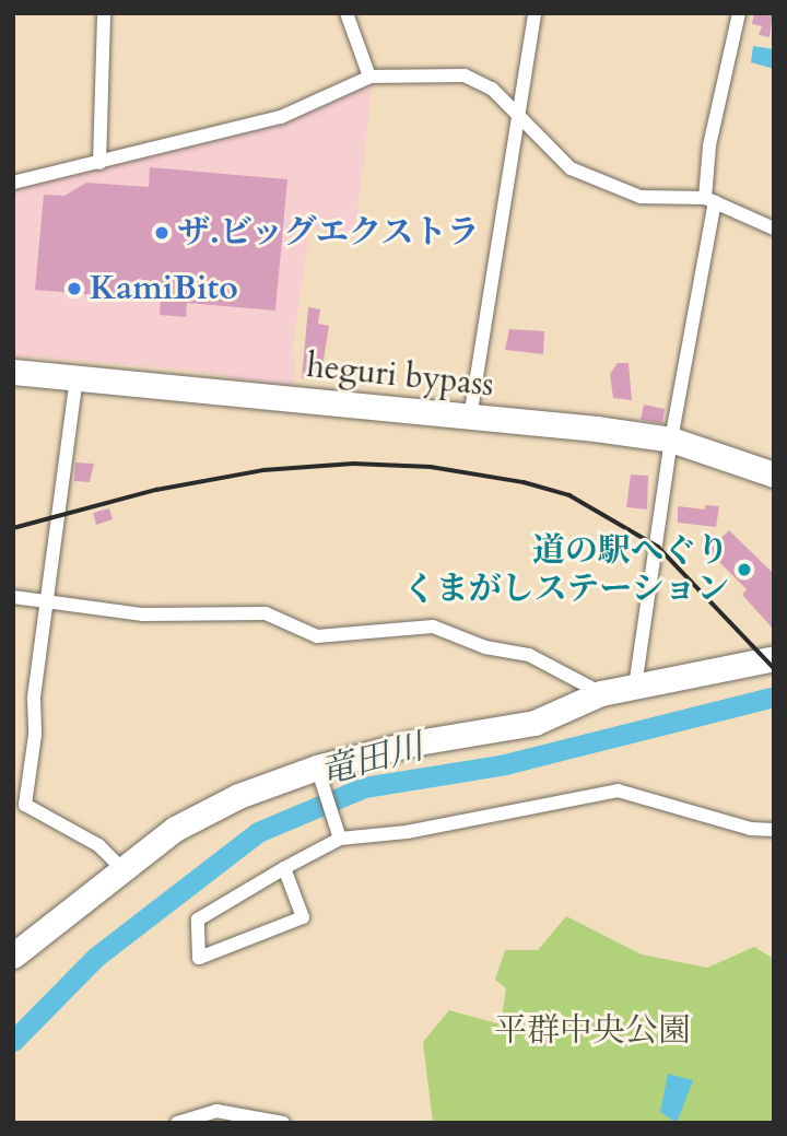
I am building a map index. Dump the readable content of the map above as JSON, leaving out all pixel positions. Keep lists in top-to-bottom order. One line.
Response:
{"streets":{"highway":["heguri bypass"]},"water":["竜田川"],"parks":["平群中央公園"],"places":["ザ.ビッグエクストラ","KamiBito","道の駅へぐり くまがしステーション"]}
